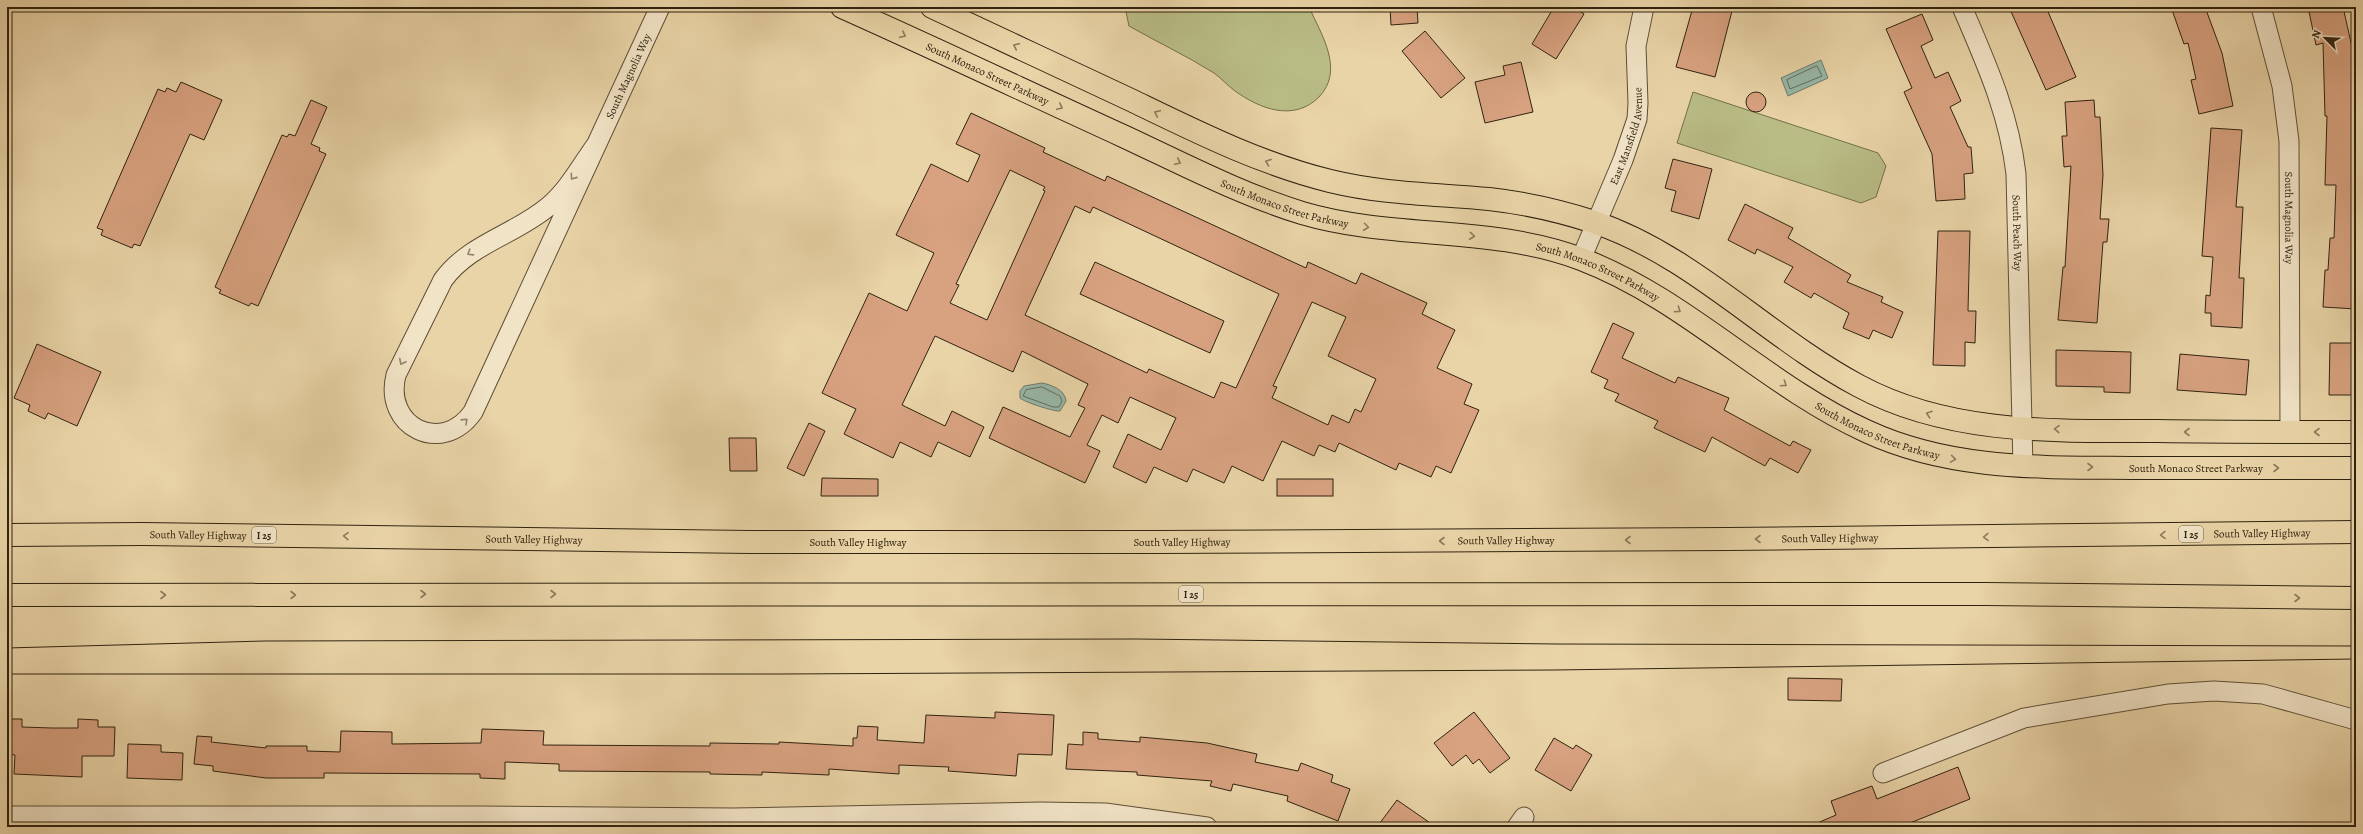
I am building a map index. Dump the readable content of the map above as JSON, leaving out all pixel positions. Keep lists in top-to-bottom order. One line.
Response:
{"streets":{"main road":["South Monaco Street Parkway","South Valley Highway","I 25"],"street":["South Magnolia Way","East Mansfield Avenue","South Peach Way"]},"crossings":[["South Monaco Street Parkway","East Mansfield Avenue"],["South Monaco Street Parkway","South Peach Way"]],"north":"top left"}
